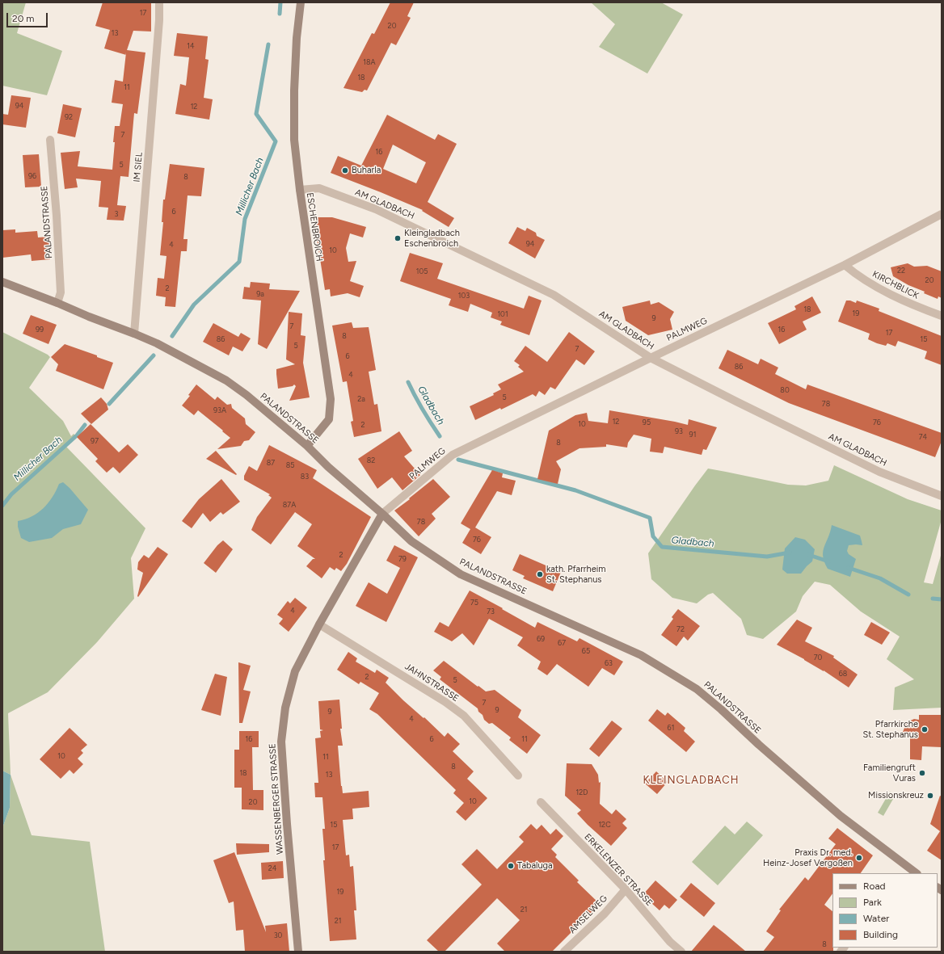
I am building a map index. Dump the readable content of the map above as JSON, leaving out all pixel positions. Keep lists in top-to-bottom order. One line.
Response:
{"streets":{"main road":["PALANDSTRASSE","ESCHENBROICH","WASSENBERGER STRASSE"],"street":["IM SIEL","AM GLADBACH","KIRCHBLICK","PALMWEG","JAHNSTRASSE","ERKELENZER STRASSE","AMSELWEG"]},"crossings":[["IM SIEL","PALANDSTRASSE"],["AM GLADBACH","ESCHENBROICH"],["AM GLADBACH","PALMWEG"],["PALANDSTRASSE","ESCHENBROICH"],["PALANDSTRASSE","PALMWEG"],["PALANDSTRASSE","WASSENBERGER STRASSE"],["KIRCHBLICK","PALMWEG"],["PALMWEG","WASSENBERGER STRASSE"],["JAHNSTRASSE","WASSENBERGER STRASSE"],["ERKELENZER STRASSE","AMSELWEG"]],"districts":["KLEINGLADBACH"],"water":["Millicher Bach","Gladbach"],"places":["Buharla","Kleingladbach Eschenbroich","kath. Pfarrheim St. Stephanus","Pfarrkirche St. Stephanus","Familiengruft Vuras","Missionskreuz","Praxis Dr. med. Heinz-Josef Vergoßen","Tabaluga"],"house_numbers":["17","20","13","14","18A","18","11","94","12","92","7","16","5","96","8","6","3","94","4","10","22","105","20","2","9a","103","18","19","101","9","7","99","16","17","8","86","15","5","7","6","86","4","80","5","2a","78","93A","12","95","76","10","2","93","91","74","97","8","82","87","85","83","87A","78","76","2","79","75","4","73","72","69","67","65","70","63","68","2","5","7","9","9","4","61","16","6","11","10","11","8","18","13","12D","10","20","15","12C","17","24","19","21","21","30","8"],"legend":["Road","Park","Water","Building"],"scale_bar":"20 m"}
